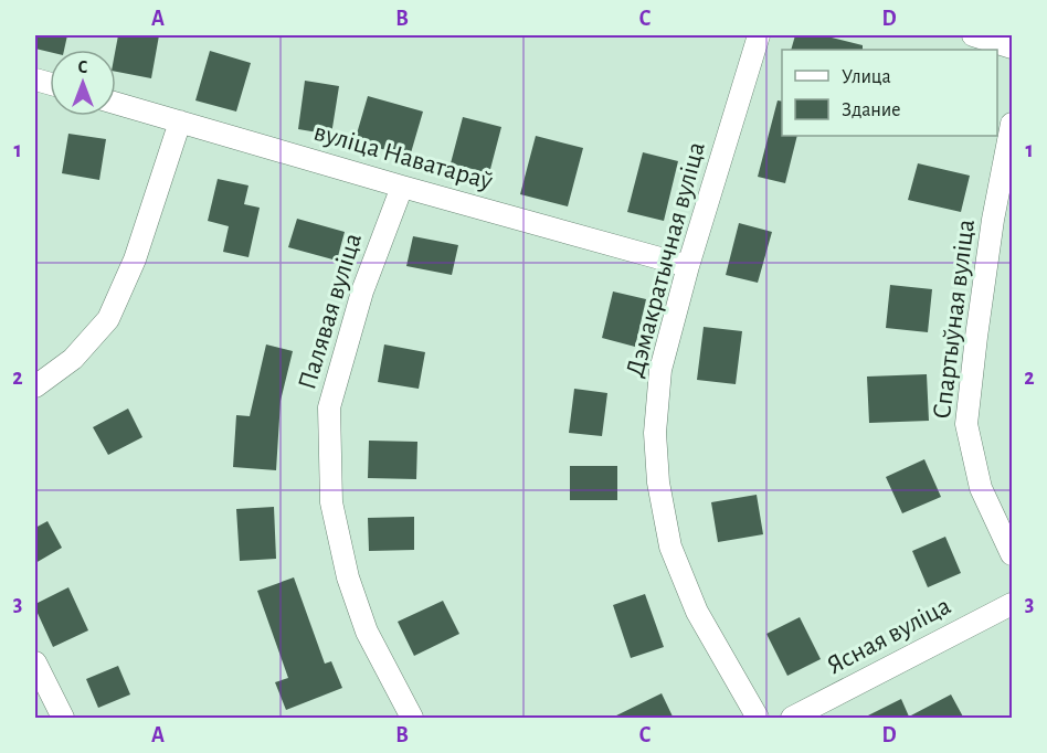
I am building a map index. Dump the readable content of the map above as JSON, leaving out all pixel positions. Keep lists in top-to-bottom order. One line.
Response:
{"streets":{"street":["вуліца Наватараў","Дэмакратычная вуліца","Палявая вуліца","Спартыўная вуліца","Ясная вуліца"]},"crossings":[["вуліца Наватараў","Дэмакратычная вуліца"],["вуліца Наватараў","Палявая вуліца"]],"legend":["Улица","Здание"],"north":"top","grid":{"columns":["A","B","C","D"],"rows":["1","2","3"]}}
